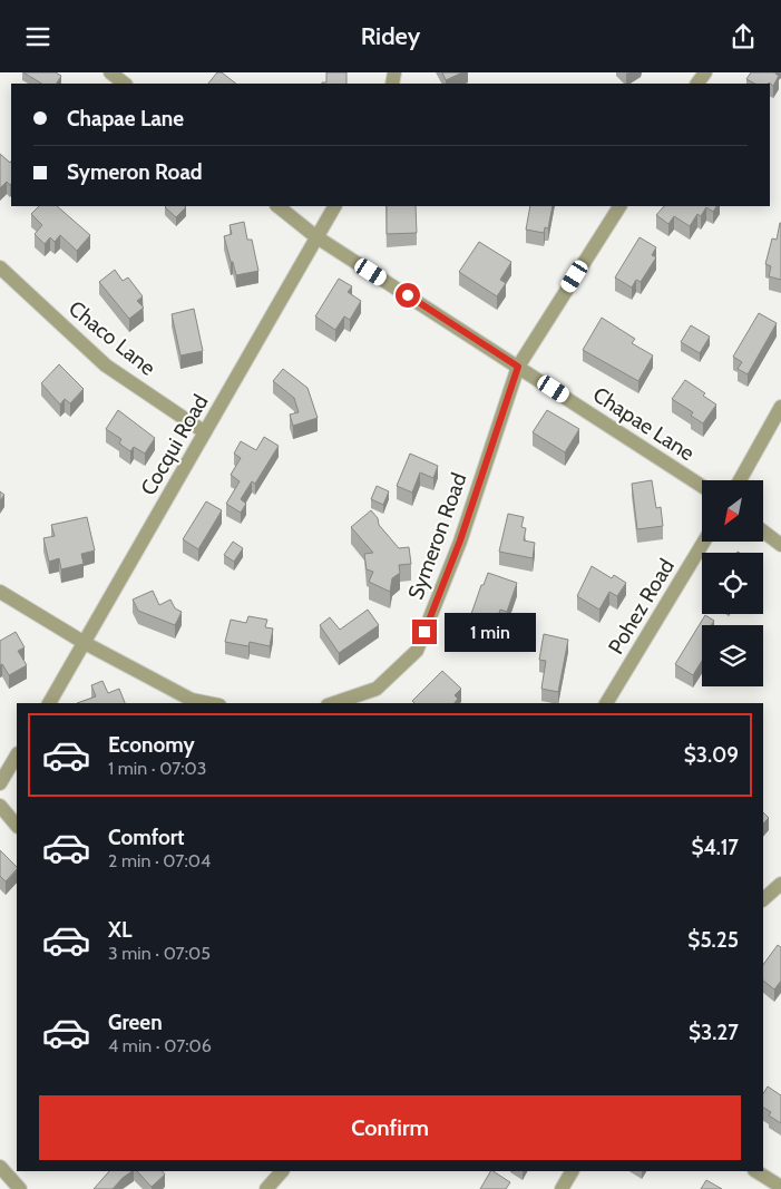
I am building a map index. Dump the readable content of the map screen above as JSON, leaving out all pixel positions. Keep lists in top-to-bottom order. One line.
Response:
{"streets":{"street":["Chaco Lane","Chapae Lane","Cocqui Road","Symeron Road","Pohez Road"]},"crossings":[["Chaco Lane","Cocqui Road"],["Chapae Lane","Cocqui Road"],["Chapae Lane","Symeron Road"]],"north":"bottom left","page":{"header":"Ridey","banner":["Chapae Lane","Symeron Road"],"bubble":"1 min","list":[{"name":"Economy","note":"1 min · 07:03","value":"$3.09"},{"name":"Comfort","note":"2 min · 07:04","value":"$4.17"},{"name":"XL","note":"3 min · 07:05","value":"$5.25"},{"name":"Green","note":"4 min · 07:06","value":"$3.27"}],"buttons":"Confirm"}}
